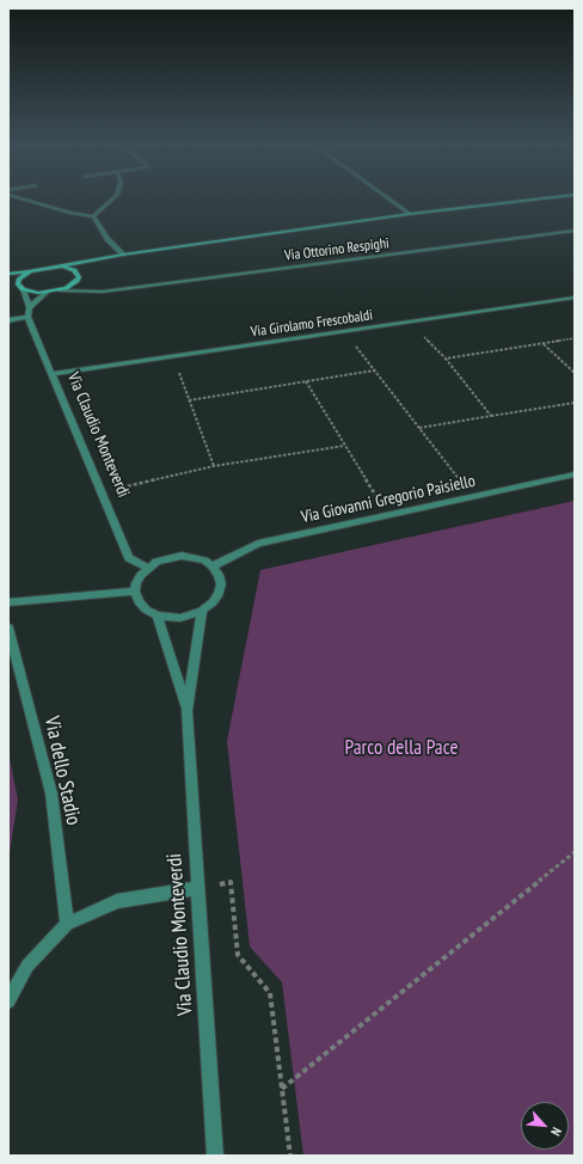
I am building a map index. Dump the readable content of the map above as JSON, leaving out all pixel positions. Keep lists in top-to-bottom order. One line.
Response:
{"streets":{"street":["Via Ottorino Respighi","Via Girolamo Frescobaldi","Via Claudio Monteverdi","Via Giovanni Gregorio Paisiello","Via dello Stadio"]},"crossings":[["Via Girolamo Frescobaldi","Via Claudio Monteverdi"],["Via Claudio Monteverdi","Via Giovanni Gregorio Paisiello"]],"parks":["Parco della Pace"],"north":"bottom right"}
